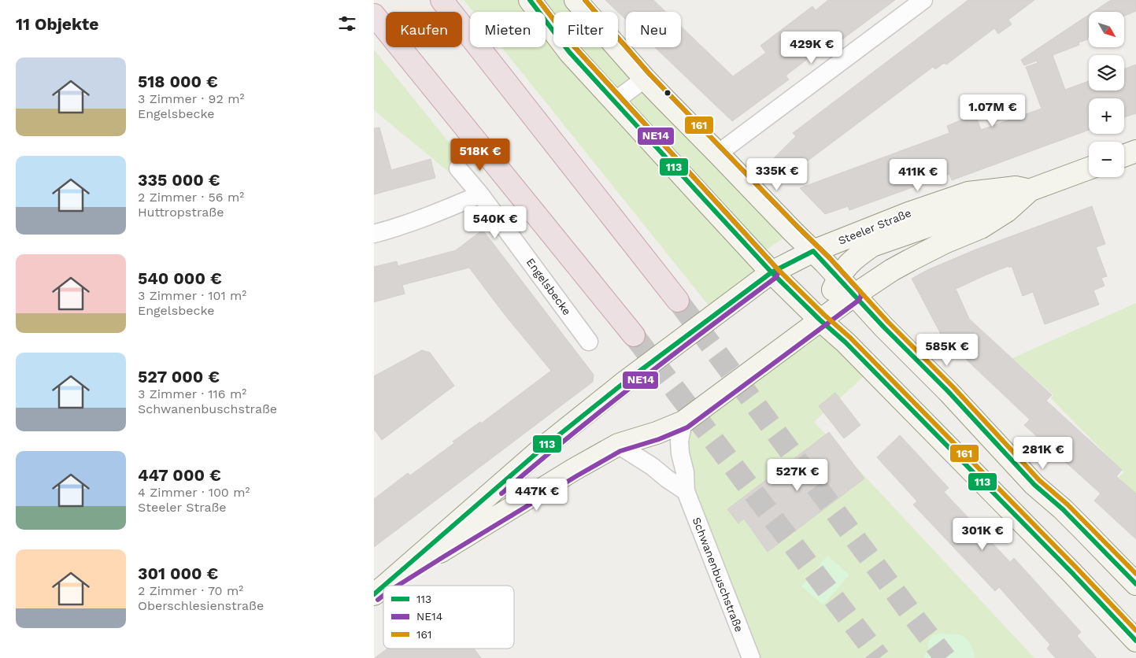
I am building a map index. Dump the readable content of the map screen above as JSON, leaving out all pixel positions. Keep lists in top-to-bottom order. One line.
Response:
{"streets":{"main road":["Steeler Straße"],"street":["Engelsbecke","Schwanenbuschstraße"]},"crossings":[["Steeler Straße","Schwanenbuschstraße"]],"lines":["transit line 113","transit line NE14","transit line 161"],"legend":["113","NE14","161"],"north":"bottom right","page":{"heading":"11 Objekte","map_buttons":["+","−"],"chip":["Kaufen","Mieten","Filter","Neu"],"price":["429K €","1.07M €","518K €","335K €","411K €","540K €","585K €","281K €","527K €","447K €","301K €"],"list":[{"name":"518 000 €","note":"3 Zimmer · 92 m² · Engelsbecke"},{"name":"335 000 €","note":"2 Zimmer · 56 m² · Huttropstraße"},{"name":"540 000 €","note":"3 Zimmer · 101 m² · Engelsbecke"},{"name":"527 000 €","note":"3 Zimmer · 116 m² · Schwanenbuschstraße"},{"name":"447 000 €","note":"4 Zimmer · 100 m² · Steeler Straße"},{"name":"301 000 €","note":"2 Zimmer · 70 m² · Oberschlesienstraße"}]}}
